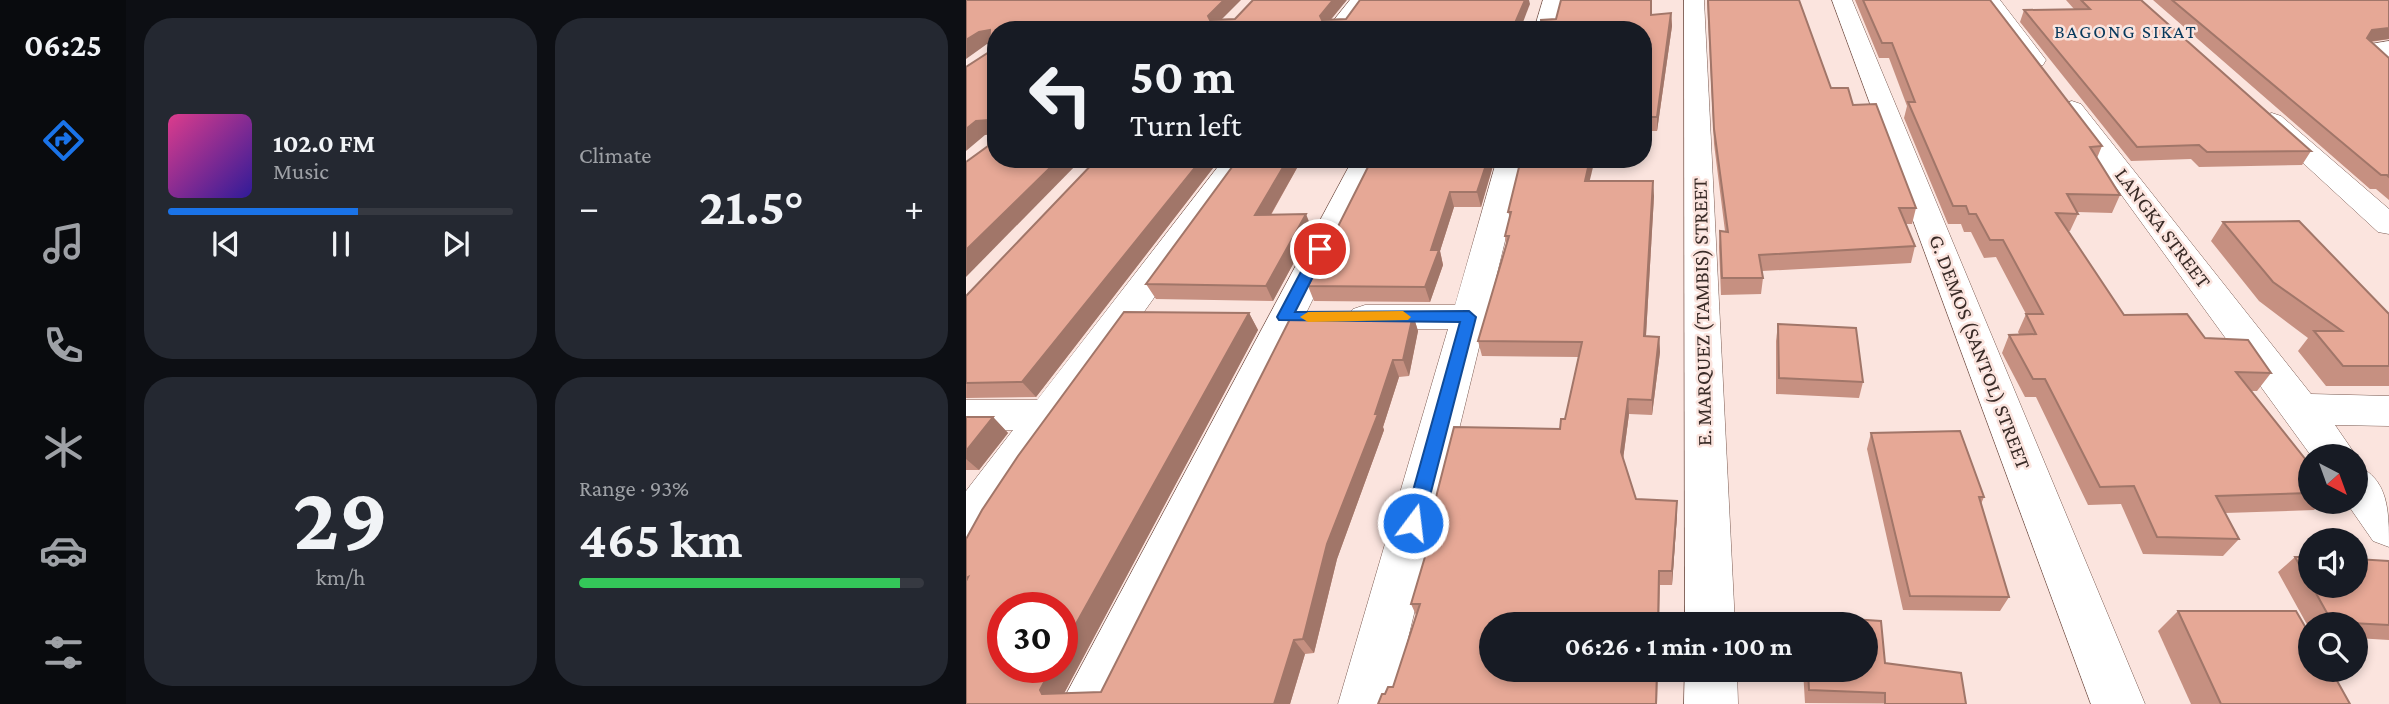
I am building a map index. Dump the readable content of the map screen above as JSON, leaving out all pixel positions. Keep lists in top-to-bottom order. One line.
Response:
{"streets":{"street":["LANGKA STREET","E. MARQUEZ (TAMBIS) STREET","G. DEMOS (SANTOL) STREET"]},"districts":["BAGONG SIKAT"],"north":"bottom right","page":{"tabs":"06:25","tile":["Climate",["29","km/h"],["Range · 93%","465 km"]],"turn":["50 m","Turn left"],"song":["102.0 FM","Music"],"heat":["−","21.5°","+"],"limit":"30","trip":"06:26 · 1 min · 100 m"}}
